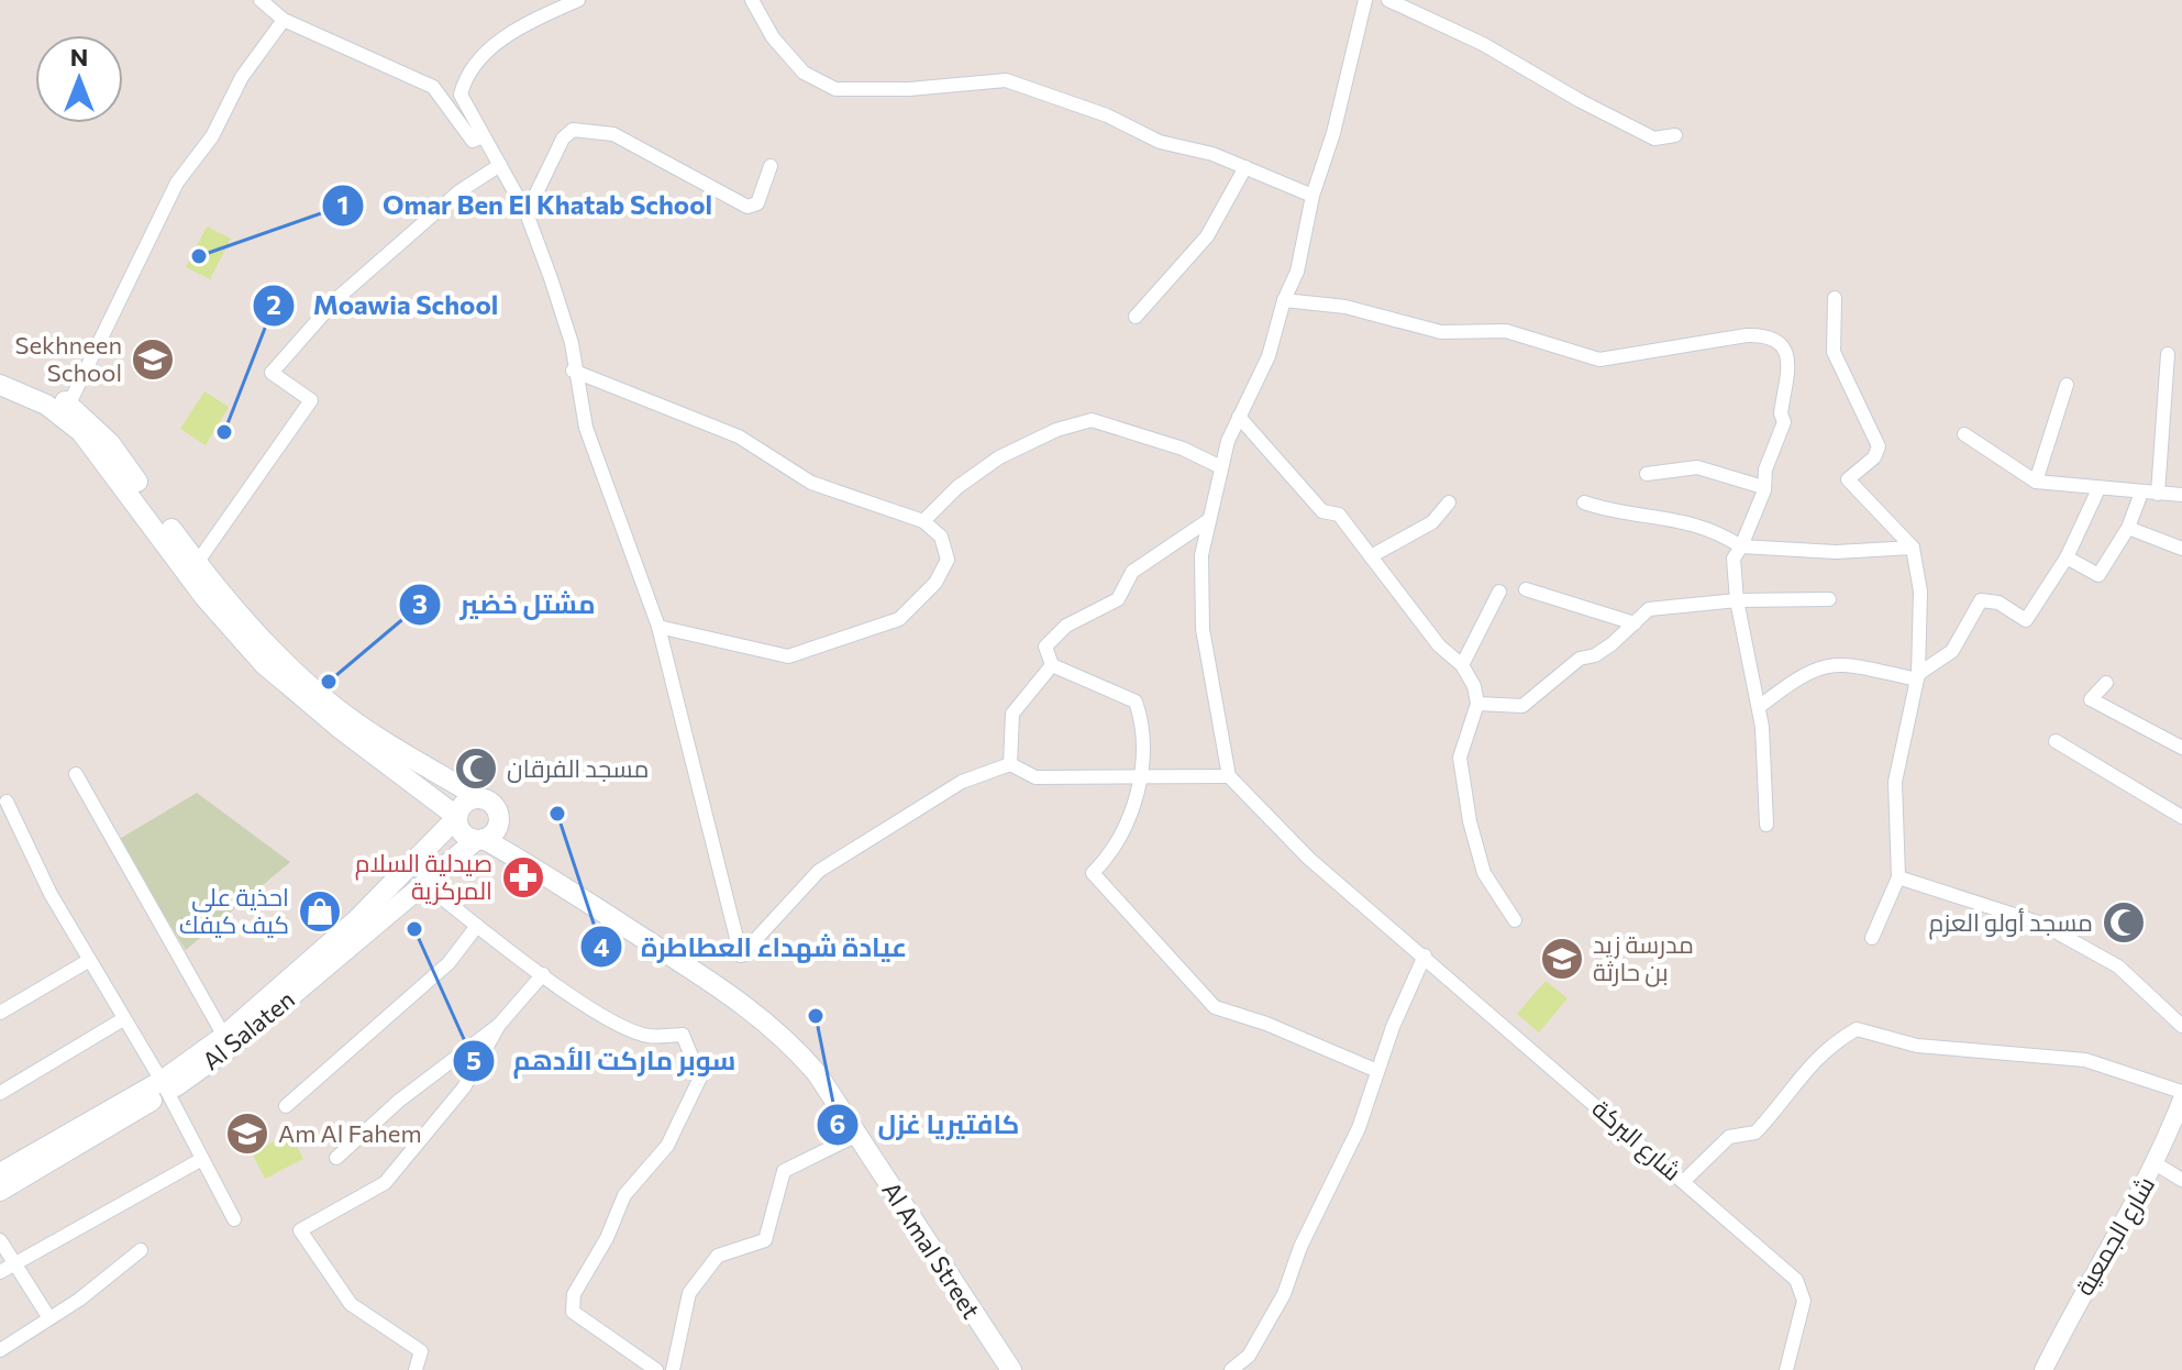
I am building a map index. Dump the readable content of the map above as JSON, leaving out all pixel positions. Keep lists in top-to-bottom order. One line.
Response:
{"streets":{"main road":["Al Salaten","Al Amal Street"],"street":["شارع البركة","شارع الجمعية"]},"crossings":[["Al Salaten","Al Amal Street"]],"places":{"other":["Omar Ben El Khatab School","Moawia School","مشتل خضير","عيادة شهداء العطاطرة","سوبر ماركت الأدهم","كافتيريا غزل"],"school or university":["Sekhneen School","مدرسة زيد بن حارثة","Am Al Fahem"],"mosque":["مسجد الفرقان","مسجد أولو العزم"],"pharmacy":["صيدلية السلام المركزية"],"shop":["احذية على كيف كيفك"]},"north":"top"}
